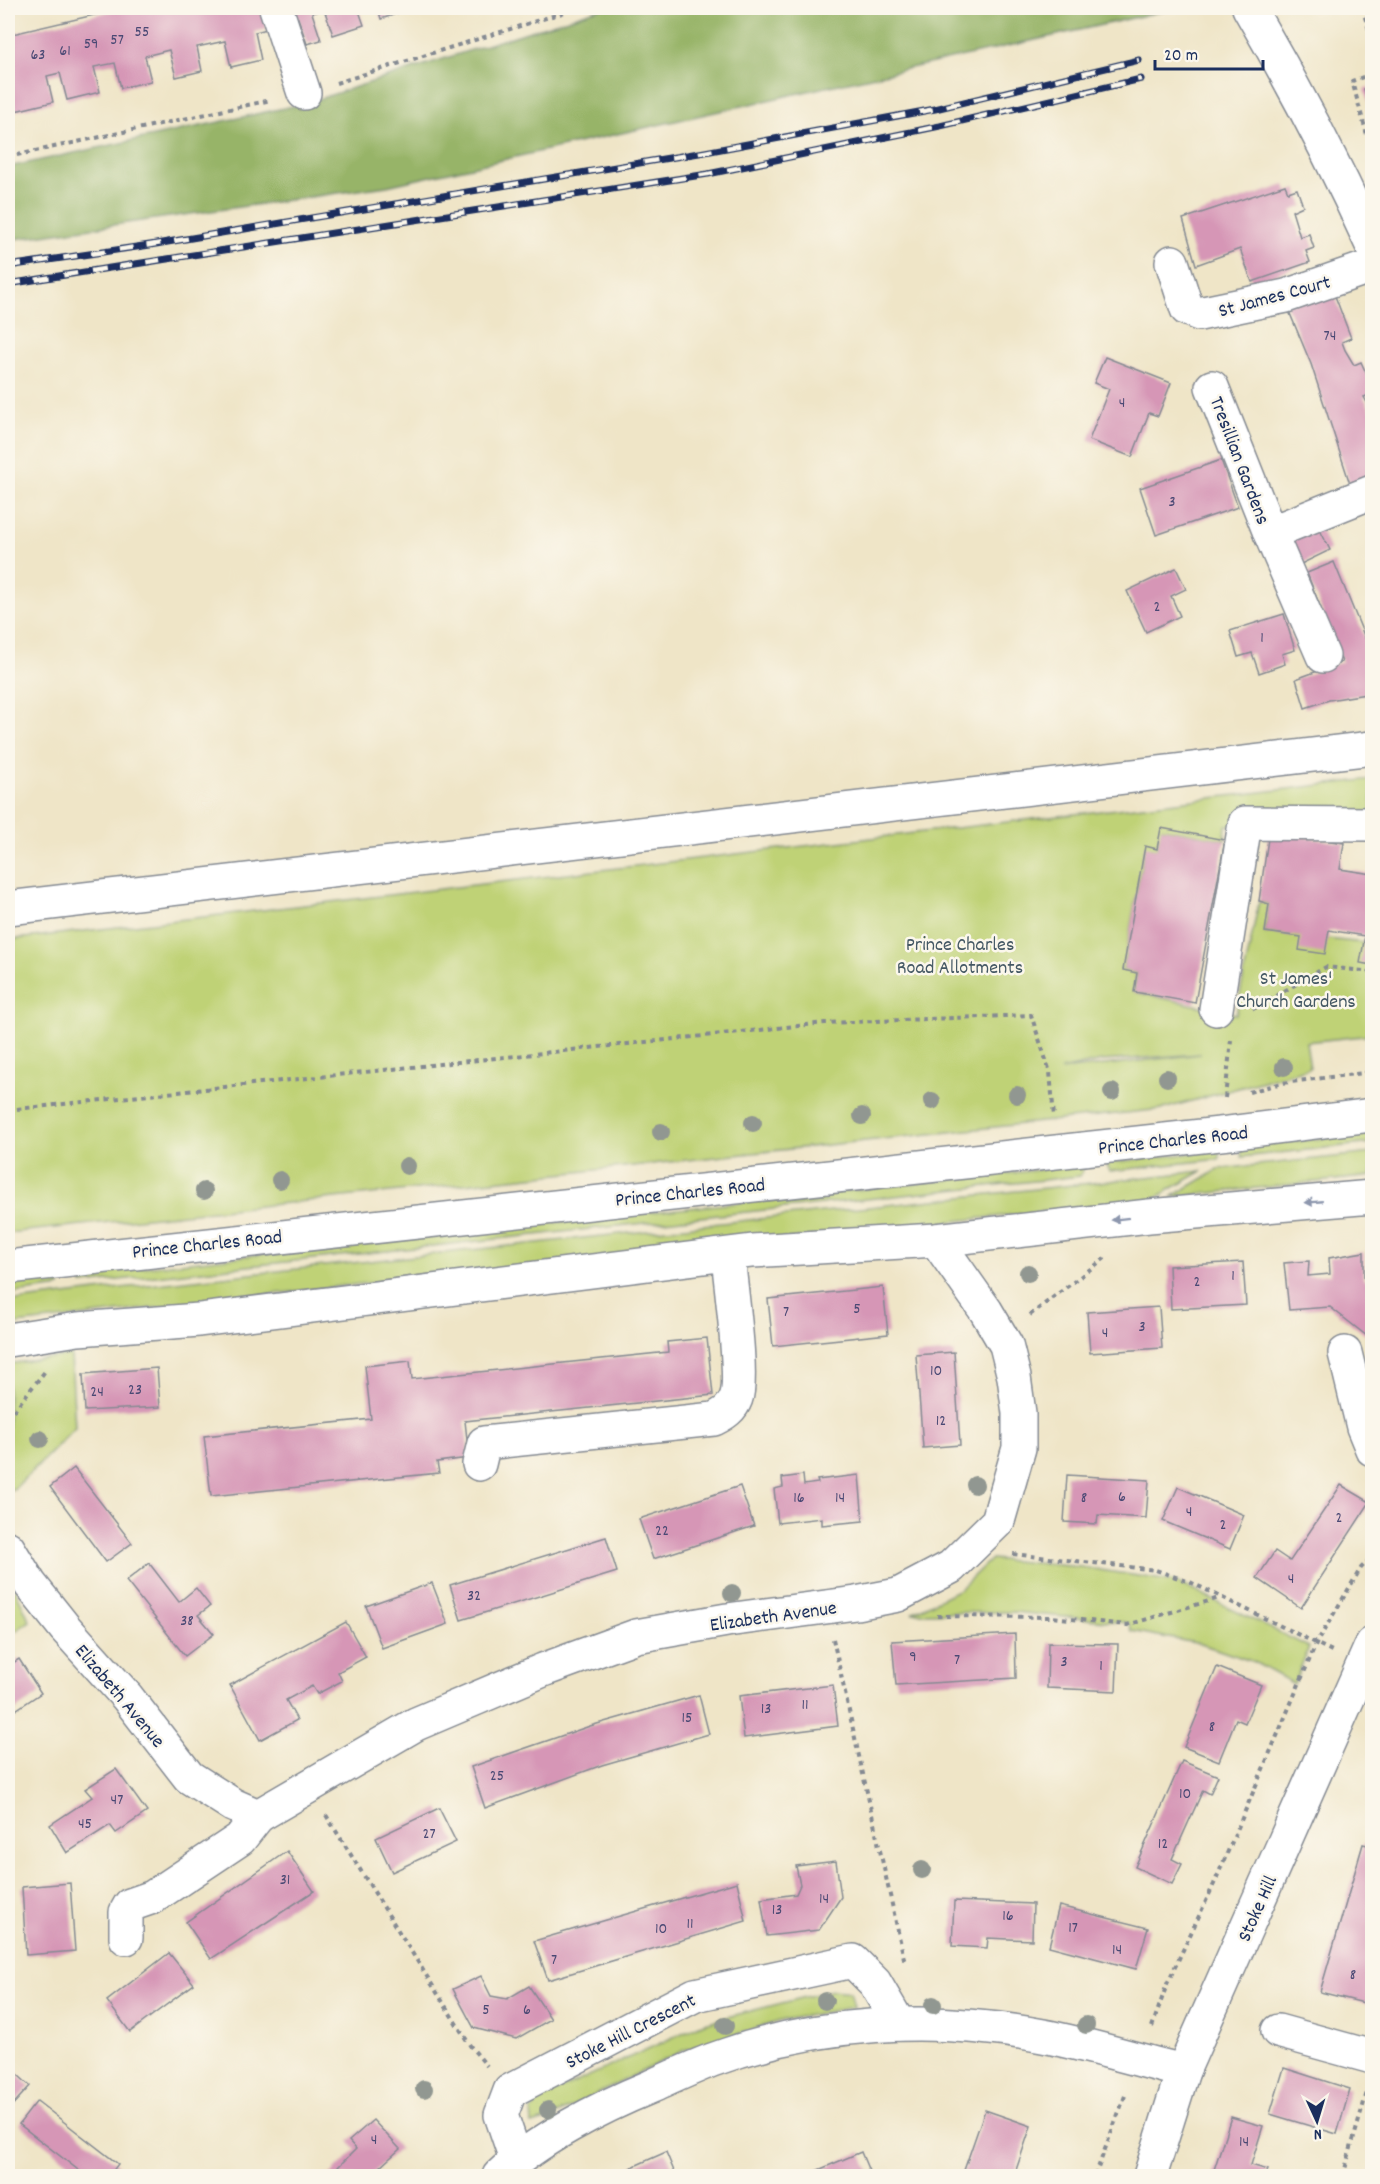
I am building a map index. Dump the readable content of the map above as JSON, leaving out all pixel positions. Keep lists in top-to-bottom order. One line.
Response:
{"streets":{"street":["St James Court","Tresillian Gardens","Prince Charles Road","Elizabeth Avenue","Stoke Hill","Stoke Hill Crescent"]},"parks":["Prince Charles Road Allotments","St James' Church Gardens"],"house_numbers":["55","57","59","61","63","74","4","3","2","1","1","2","5","7","3","4","10","23","24","12","6","16","14","8","4","2","2","22","4","32","38","9","7","3","1","11","13","15","8","25","10","47","45","27","12","31","14","13","16","11","17","10","14","7","8","5","6","4","14"],"scale_bar":"20 m","north":"bottom"}
